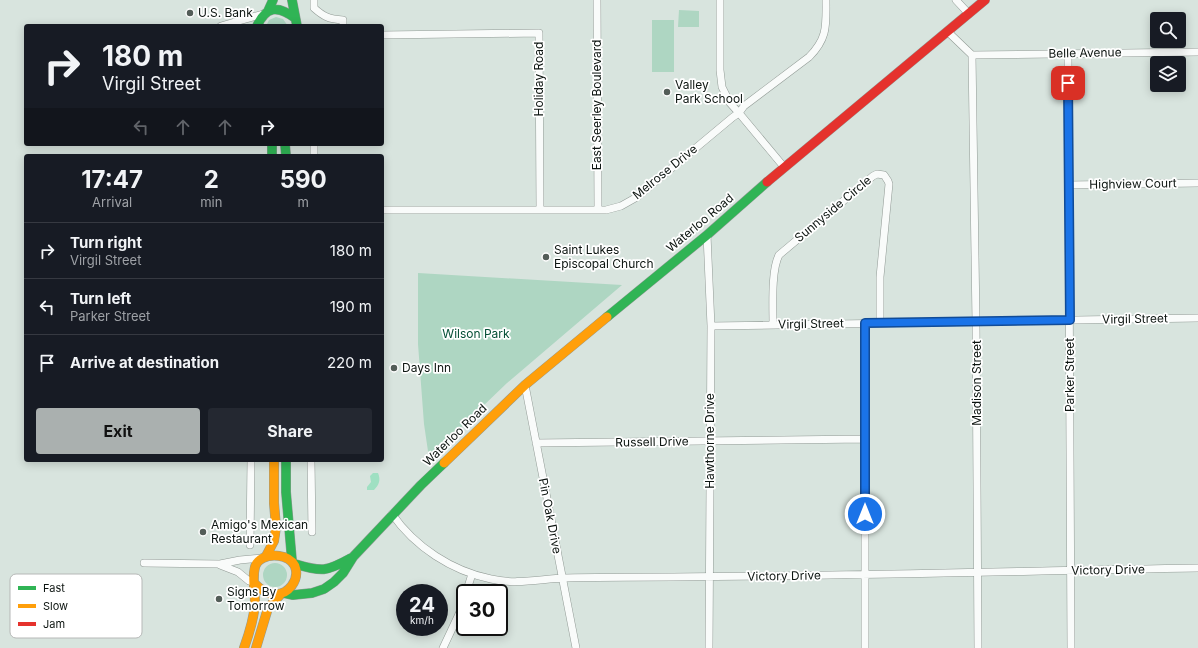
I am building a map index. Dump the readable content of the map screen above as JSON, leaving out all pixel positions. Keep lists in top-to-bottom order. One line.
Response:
{"streets":{"main road":["Waterloo Road"],"street":["Belle Avenue","Holiday Road","East Seerley Boulevard","Melrose Drive","Highview Court","Sunnyside Circle","Virgil Street","Parker Street","Madison Street","Hawthorne Drive","Russell Drive","Pin Oak Drive","Victory Drive"]},"crossings":[["Belle Avenue","Parker Street"],["Belle Avenue","Madison Street"],["Holiday Road","Melrose Drive"],["East Seerley Boulevard","Melrose Drive"],["Highview Court","Parker Street"],["Sunnyside Circle","Virgil Street"],["Waterloo Road","Hawthorne Drive"],["Waterloo Road","Pin Oak Drive"],["Waterloo Road","Victory Drive"],["Virgil Street","Parker Street"],["Virgil Street","Madison Street"],["Virgil Street","Hawthorne Drive"],["Parker Street","Victory Drive"],["Madison Street","Victory Drive"],["Hawthorne Drive","Russell Drive"],["Hawthorne Drive","Victory Drive"],["Russell Drive","Pin Oak Drive"],["Pin Oak Drive","Victory Drive"]],"parks":["Wilson Park"],"places":["U.S. Bank","Valley Park School","Saint Lukes Episcopal Church","Days Inn","Amigo's Mexican Restaurant","Signs By Tomorrow"],"legend":["Fast","Slow","Jam"],"page":{"turn":["180 m","Virgil Street"],"eta":["17:47","Arrival","2","min","590","m"],"list":[{"name":"Turn right","note":"Virgil Street","value":"180 m"},{"name":"Turn left","note":"Parker Street","value":"190 m"},{"name":"Arrive at destination","value":"220 m"}],"buttons":["Exit","Share"],"speed":"24 km/h","limit":"30"}}
